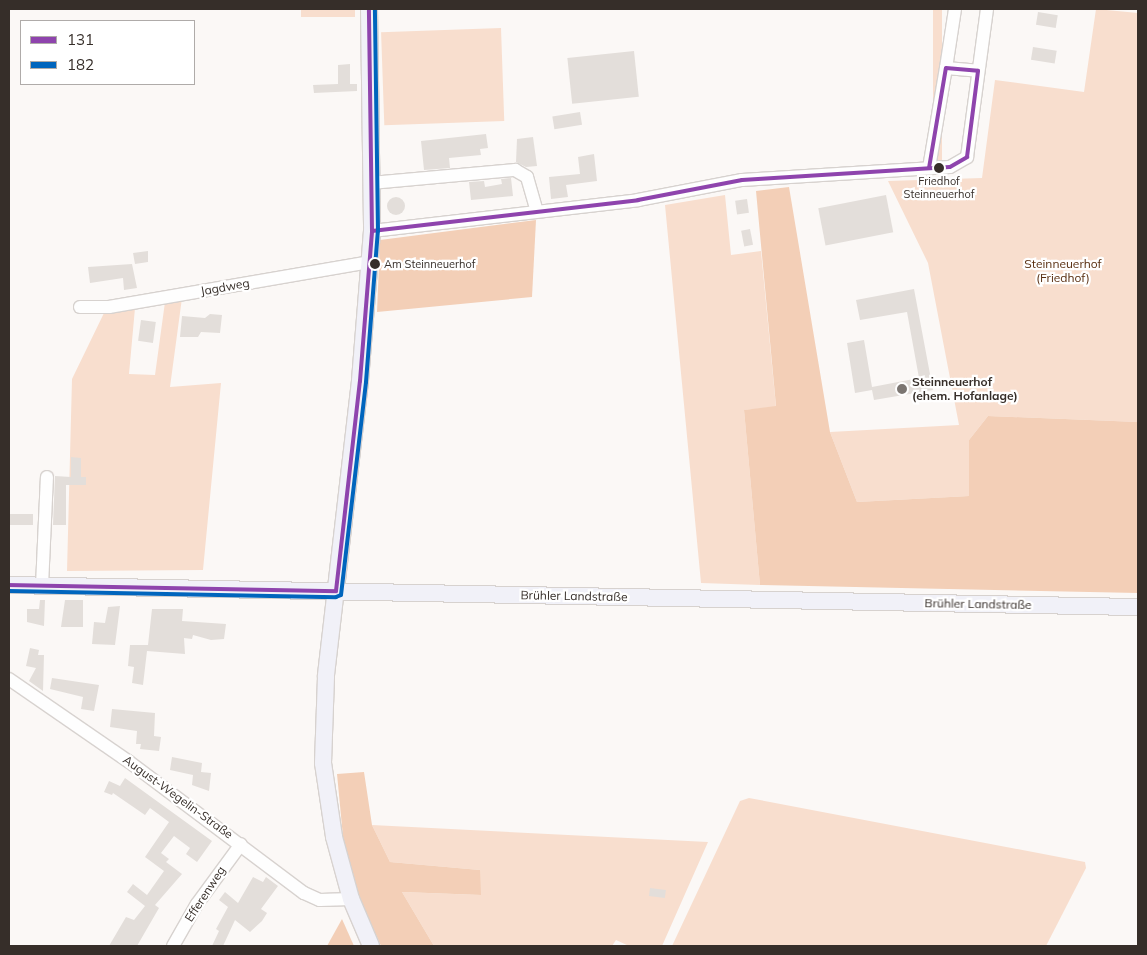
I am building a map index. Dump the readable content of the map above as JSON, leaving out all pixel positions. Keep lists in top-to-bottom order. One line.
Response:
{"streets":{"main road":["Brühler Landstraße"],"street":["Jagdweg","August-Wegelin-Straße","Efferenweg"]},"crossings":[["August-Wegelin-Straße","Efferenweg"]],"parks":["Steinneuerhof (Friedhof)"],"places":["Friedhof Steinneuerhof","Am Steinneuerhof","Steinneuerhof (ehem. Hofanlage)"],"lines":["transit line 131","transit line 182"],"legend":["131","182"]}
